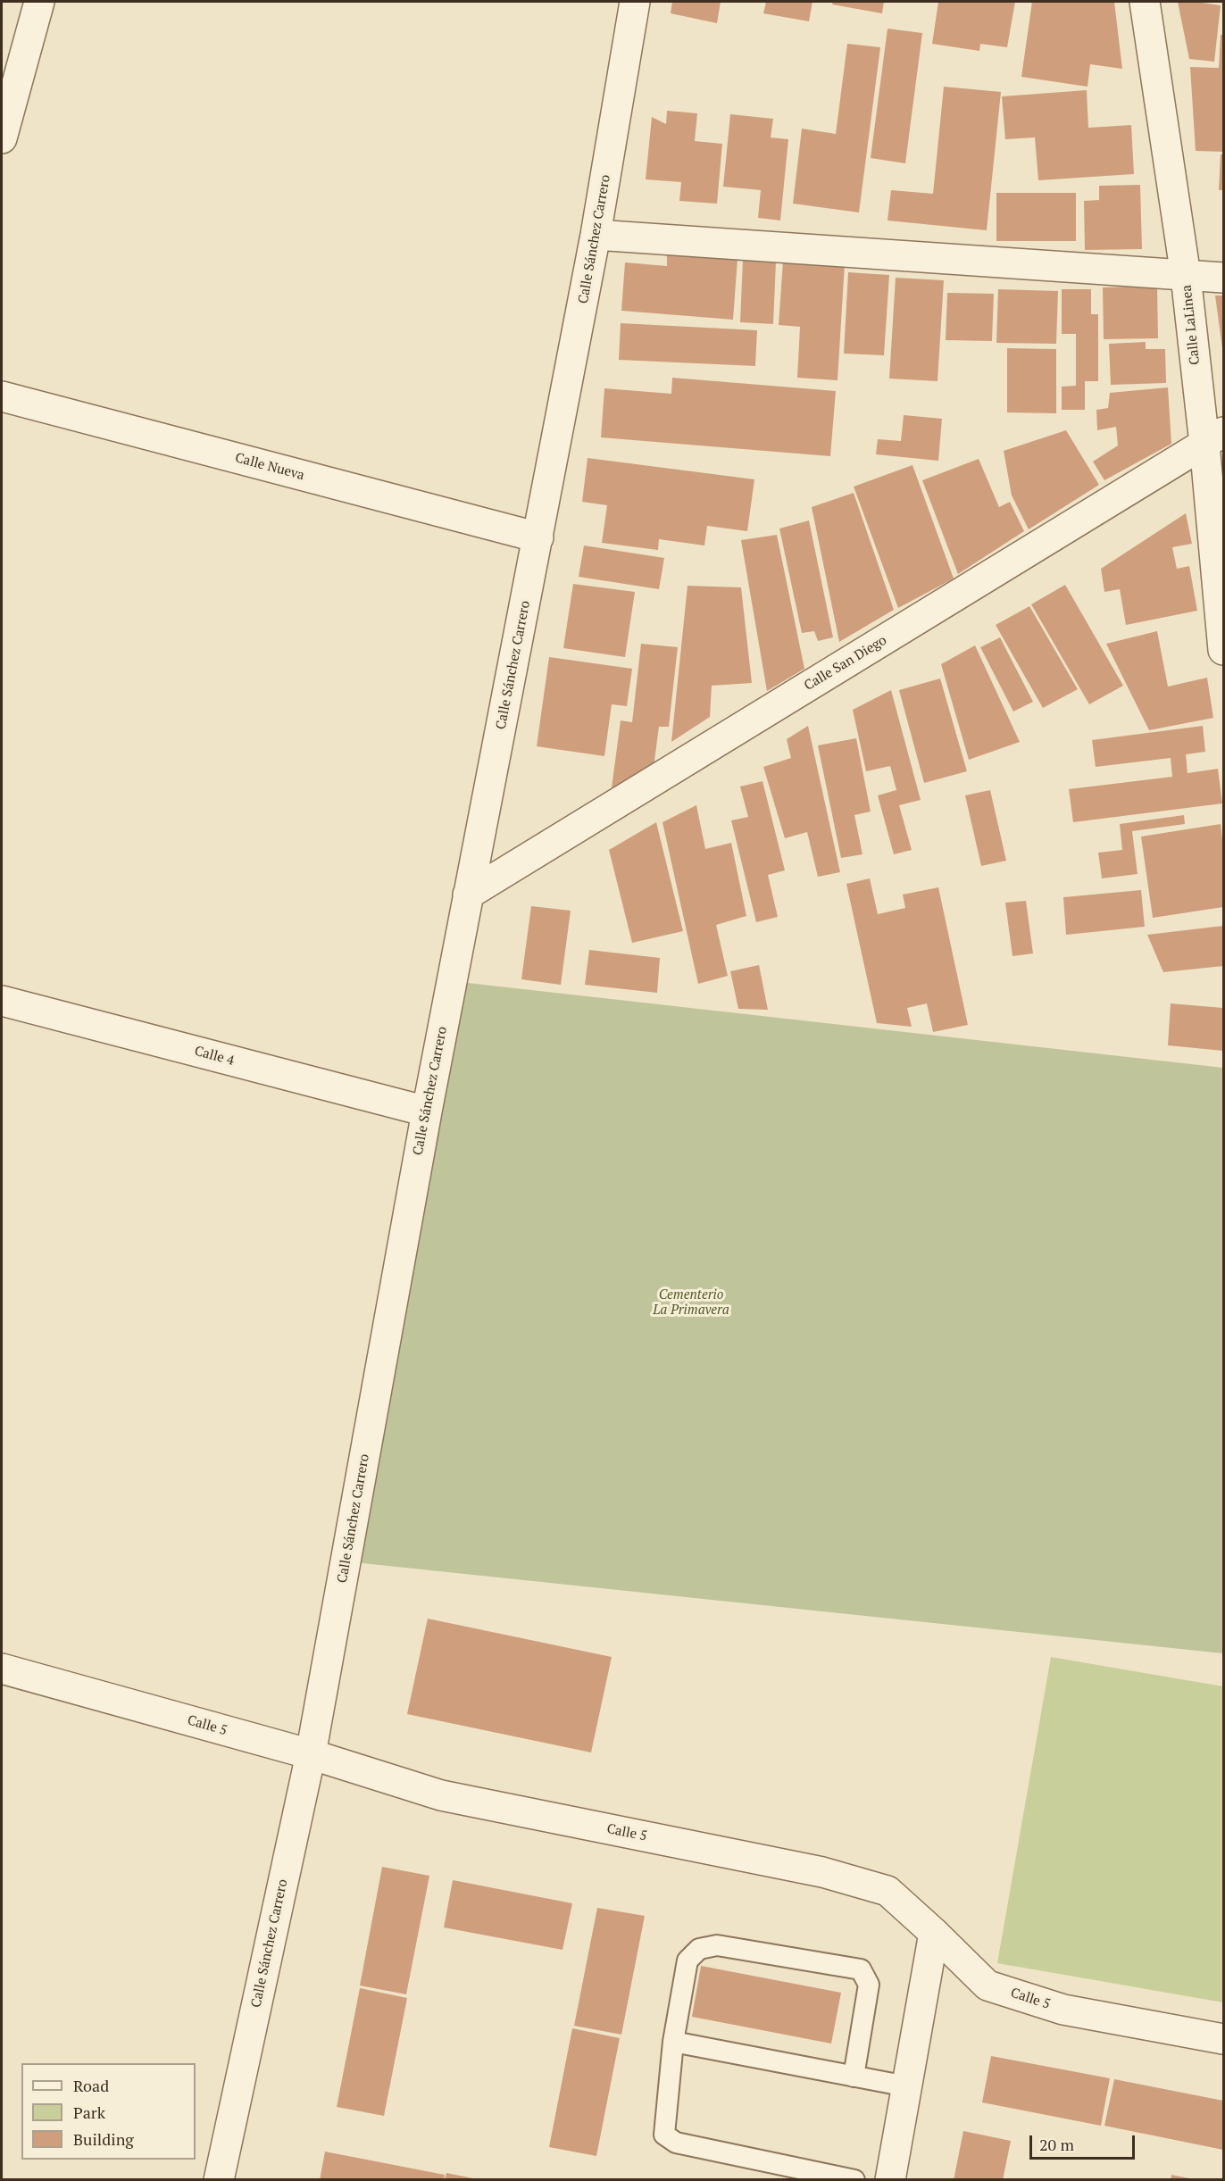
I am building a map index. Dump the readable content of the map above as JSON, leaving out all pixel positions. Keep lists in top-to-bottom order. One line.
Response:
{"streets":{"street":["Calle Sánchez Carrero","Calle LaLinea","Calle Nueva","Calle San Diego","Calle 4","Calle 5"]},"crossings":[["Calle Sánchez Carrero","Calle Nueva"],["Calle Sánchez Carrero","Calle San Diego"],["Calle Sánchez Carrero","Calle 4"],["Calle Sánchez Carrero","Calle 5"],["Calle LaLinea","Calle San Diego"]],"parks":["Cementerio La Primavera"],"legend":["Road","Park","Building"],"scale_bar":"20 m"}
